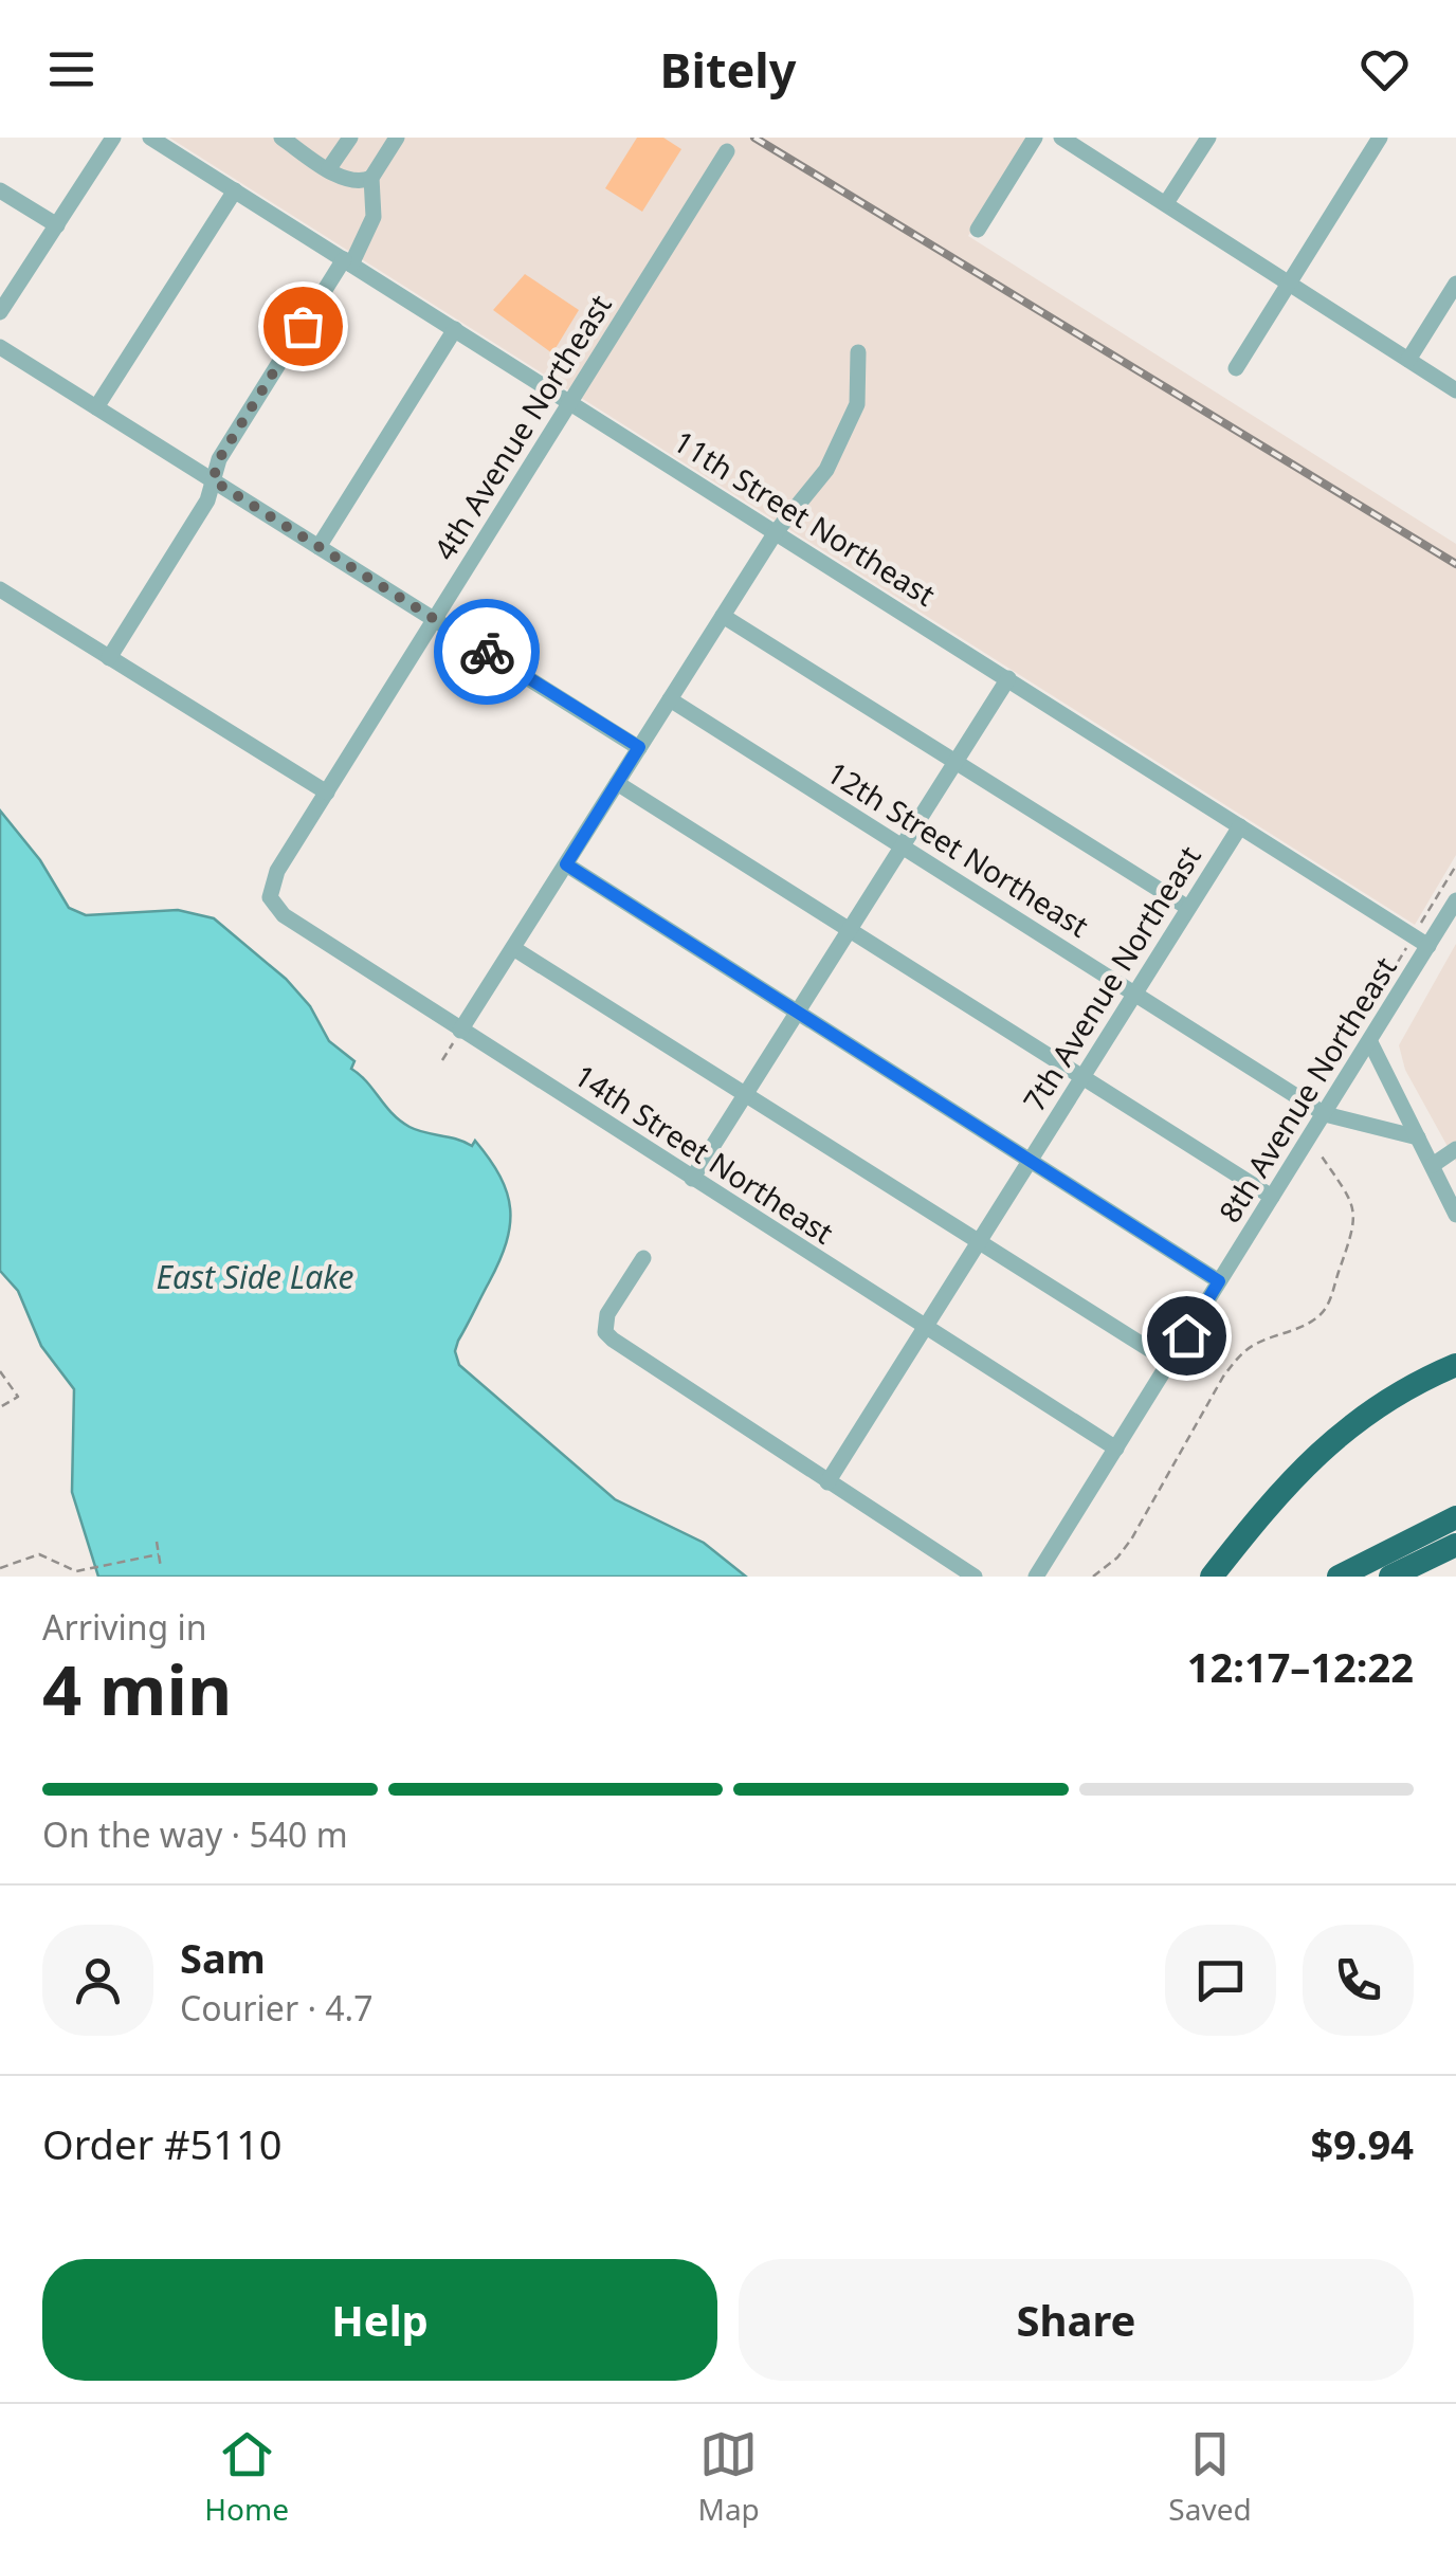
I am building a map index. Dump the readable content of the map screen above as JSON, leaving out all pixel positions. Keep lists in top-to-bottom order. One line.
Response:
{"streets":{"street":["4th Avenue Northeast","11th Street Northeast","12th Street Northeast","7th Avenue Northeast","8th Avenue Northeast","14th Street Northeast"]},"crossings":[["4th Avenue Northeast","11th Street Northeast"],["4th Avenue Northeast","14th Street Northeast"],["11th Street Northeast","7th Avenue Northeast"],["11th Street Northeast","8th Avenue Northeast"],["12th Street Northeast","7th Avenue Northeast"],["12th Street Northeast","8th Avenue Northeast"],["7th Avenue Northeast","14th Street Northeast"],["8th Avenue Northeast","14th Street Northeast"]],"water":["East Side Lake"],"page":{"header":"Bitely","heading":["4 min","Arriving in","12:17–12:22"],"panel":["Sam","Courier · 4.7","Order #5110","$9.94"],"bar":"On the way · 540 m","buttons":["Help","Share"],"tabs":["Home","Map","Saved"]}}
